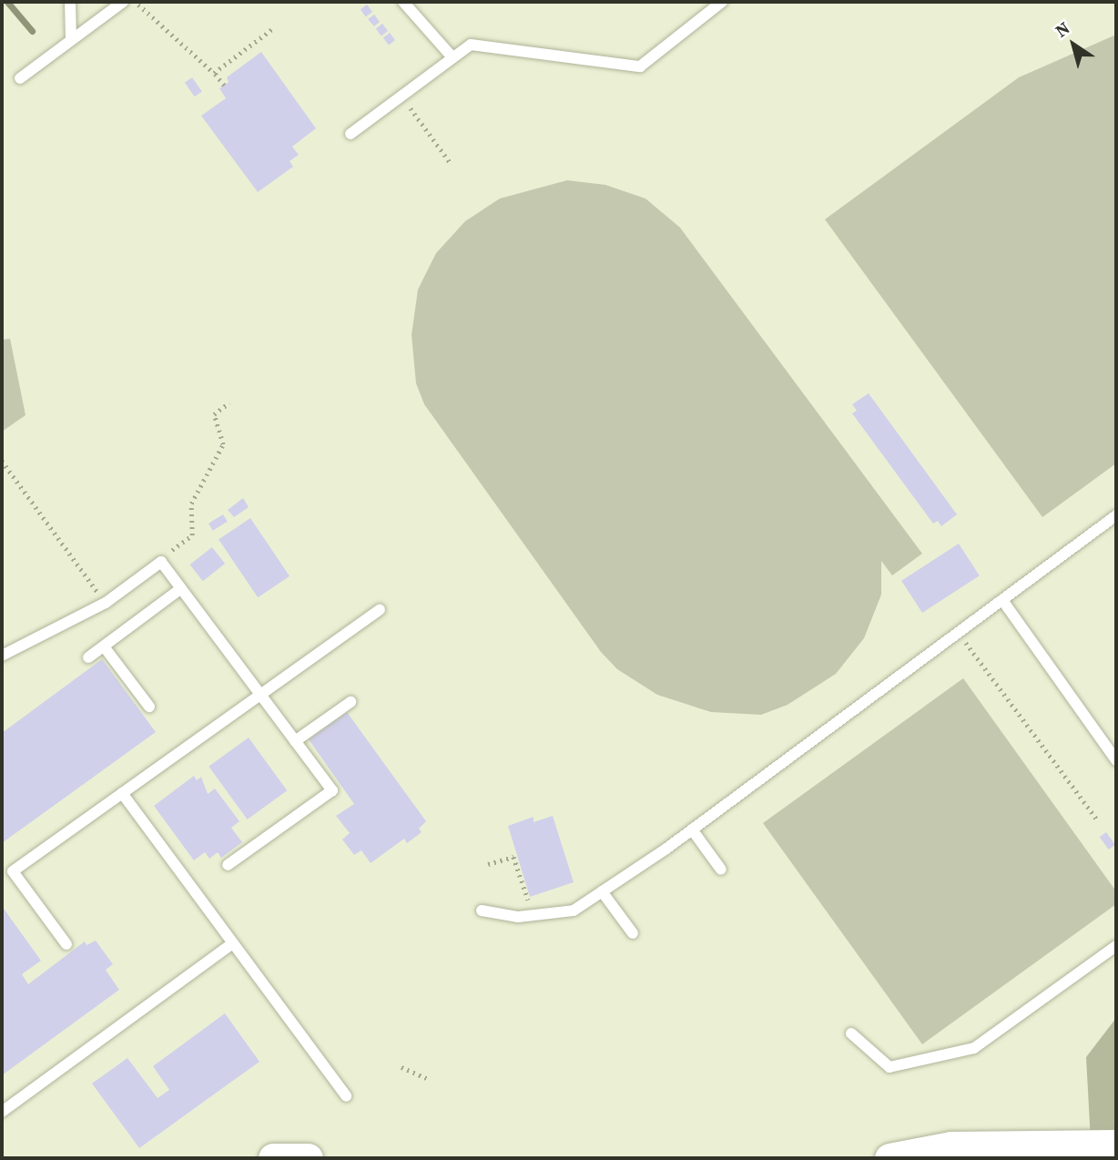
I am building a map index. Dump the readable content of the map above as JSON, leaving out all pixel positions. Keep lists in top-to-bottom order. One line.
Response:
{"north":"top left"}
